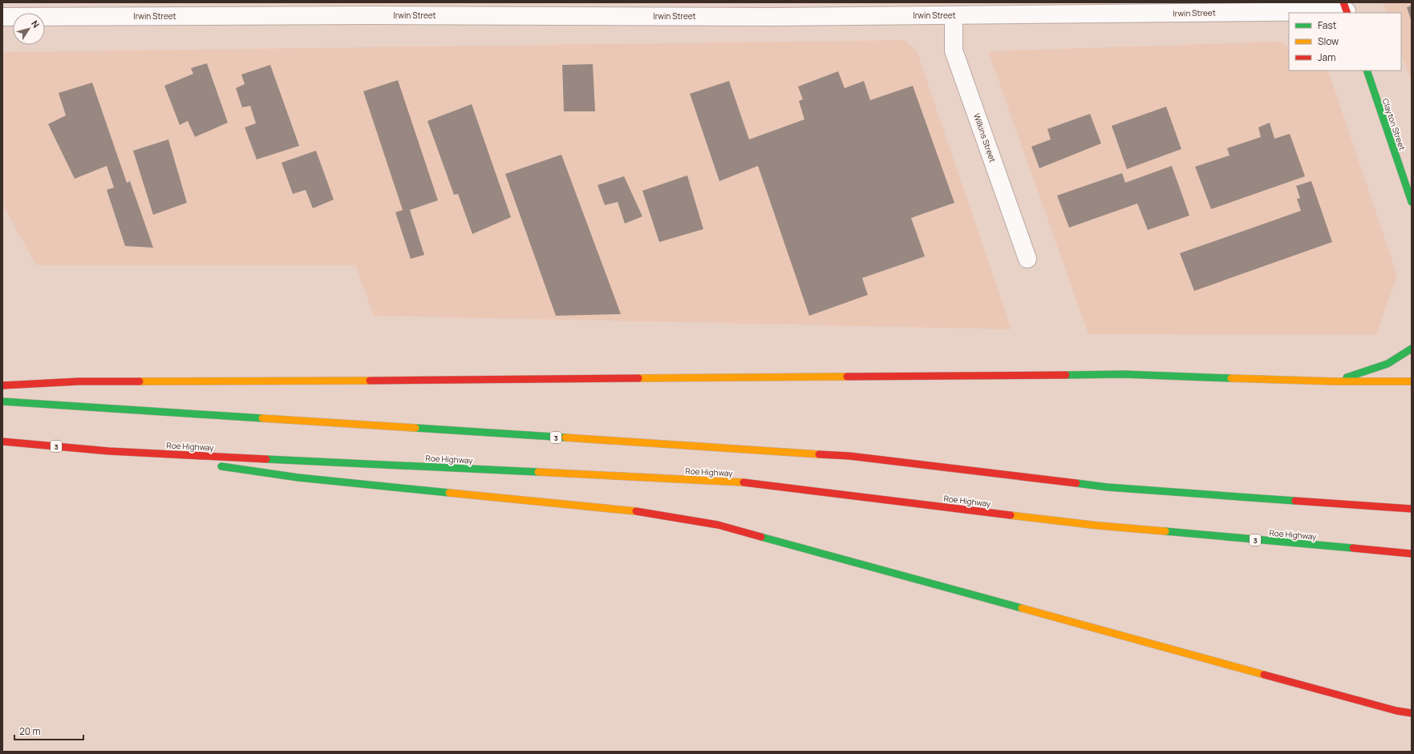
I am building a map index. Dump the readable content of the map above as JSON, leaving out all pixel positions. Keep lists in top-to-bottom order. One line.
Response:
{"streets":{"main road":["Clayton Street","3","Roe Highway"],"street":["Irwin Street","Wilkins Street"]},"crossings":[["Irwin Street","Wilkins Street"]],"legend":["Fast","Slow","Jam"],"scale_bar":"20 m","north":"top right"}
